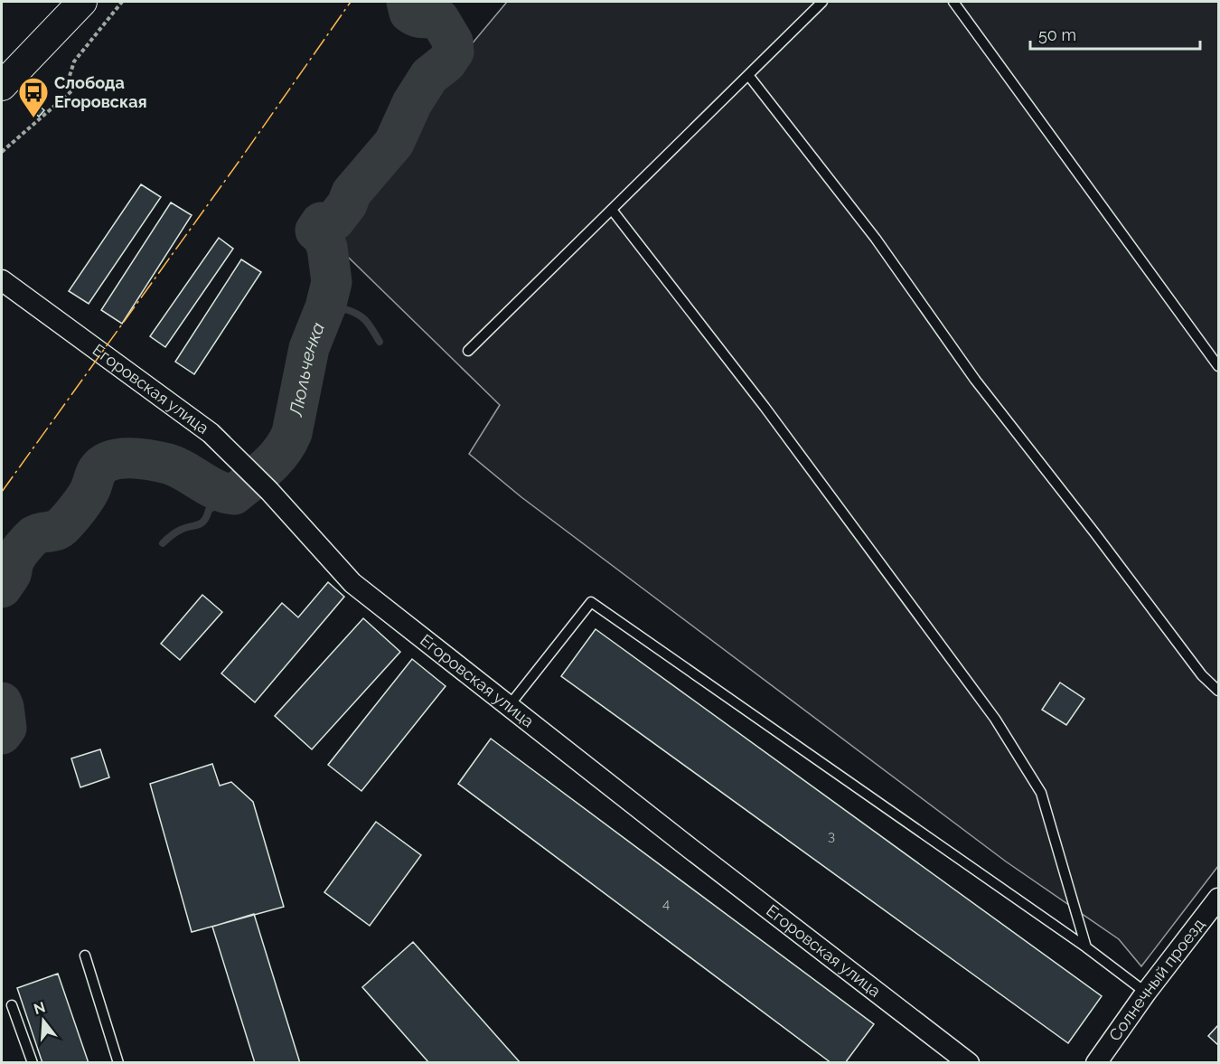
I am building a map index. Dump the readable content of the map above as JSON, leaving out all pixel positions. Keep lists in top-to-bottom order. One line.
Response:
{"streets":{"street":["Егоровская улица","Солнечный проезд"]},"water":["Люльченка"],"places":{"bus stop":["Слобода Егоровская"]},"house_numbers":["3","4"],"scale_bar":"50 m","north":"top"}
